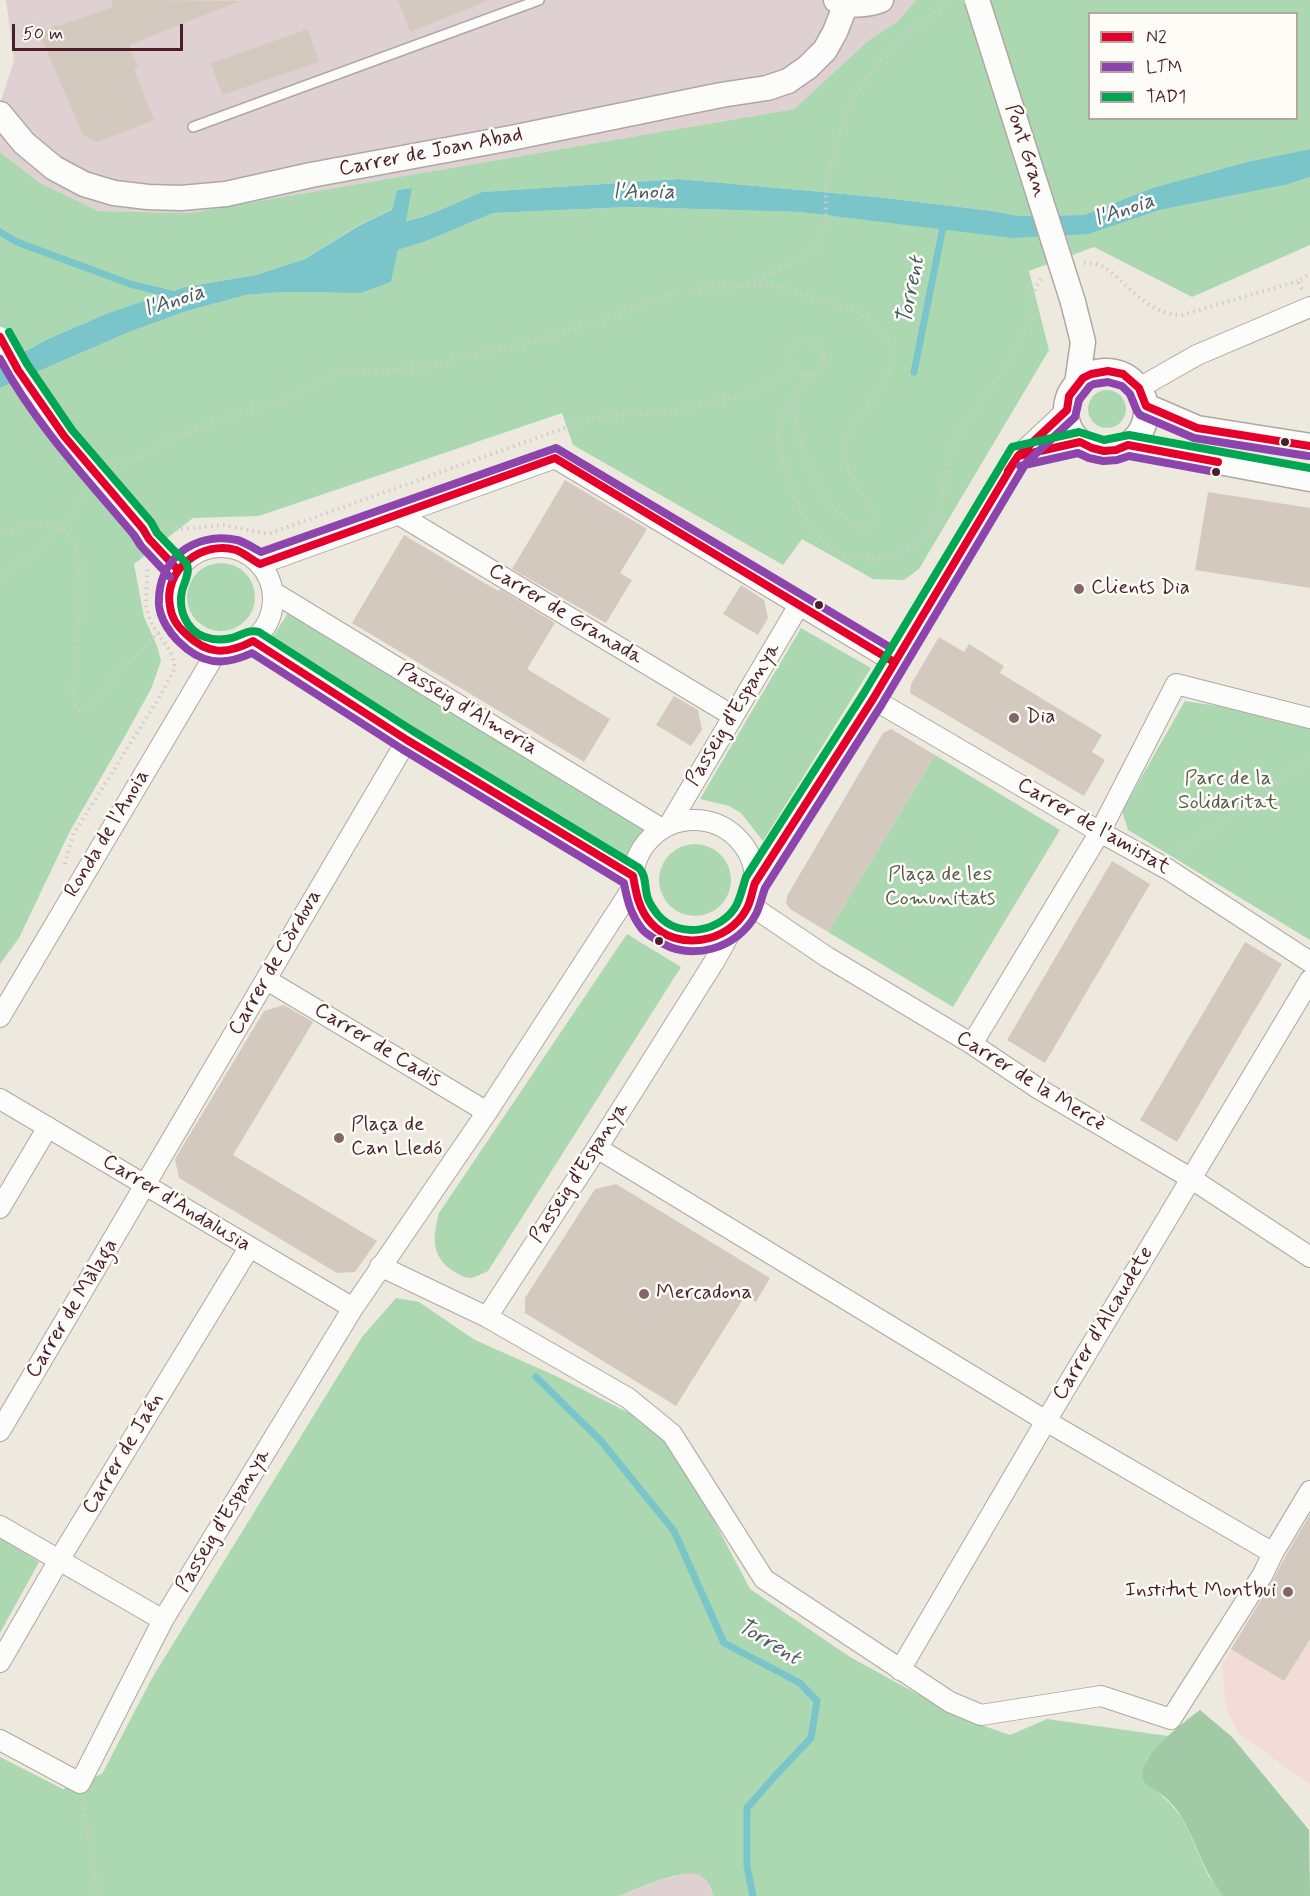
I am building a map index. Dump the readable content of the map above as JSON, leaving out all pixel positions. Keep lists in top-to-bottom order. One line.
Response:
{"streets":{"street":["Pont Gran","Carrer de Joan Abad","Carrer de Granada","Passeig d'Almeria","Passeig d'Espanya","Carrer de l'amistat","Ronda de l'Anoia","Carrer de Còrdova","Carrer de Cadis","Carrer de la Mercè","Carrer d'Andalusia","Carrer de Màlaga","Carrer d'Alcaudete","Carrer de Jaén"]},"crossings":[["Carrer de Granada","Passeig d'Espanya"],["Passeig d'Almeria","Passeig d'Espanya"],["Passeig d'Almeria","Ronda de l'Anoia"],["Passeig d'Almeria","Carrer de la Mercè"],["Passeig d'Espanya","Carrer de l'amistat"],["Passeig d'Espanya","Carrer de Cadis"],["Passeig d'Espanya","Carrer de la Mercè"],["Passeig d'Espanya","Carrer d'Andalusia"],["Carrer de Còrdova","Carrer de Cadis"],["Carrer de Còrdova","Carrer d'Andalusia"],["Carrer de Còrdova","Carrer de Màlaga"],["Carrer de la Mercè","Carrer d'Alcaudete"],["Carrer d'Andalusia","Carrer de Màlaga"],["Carrer d'Andalusia","Carrer de Jaén"]],"water":["l'Anoia","Torrent"],"parks":["Parc de la Solidaritat","Plaça de les Comunitats"],"places":["Clients Dia","Dia","Plaça de Can Lledó","Mercadona","Institut Montbui"],"lines":["transit line TAD1","transit line N2","transit line LTM"],"legend":["N2","LTM","TAD1"],"scale_bar":"50 m"}
